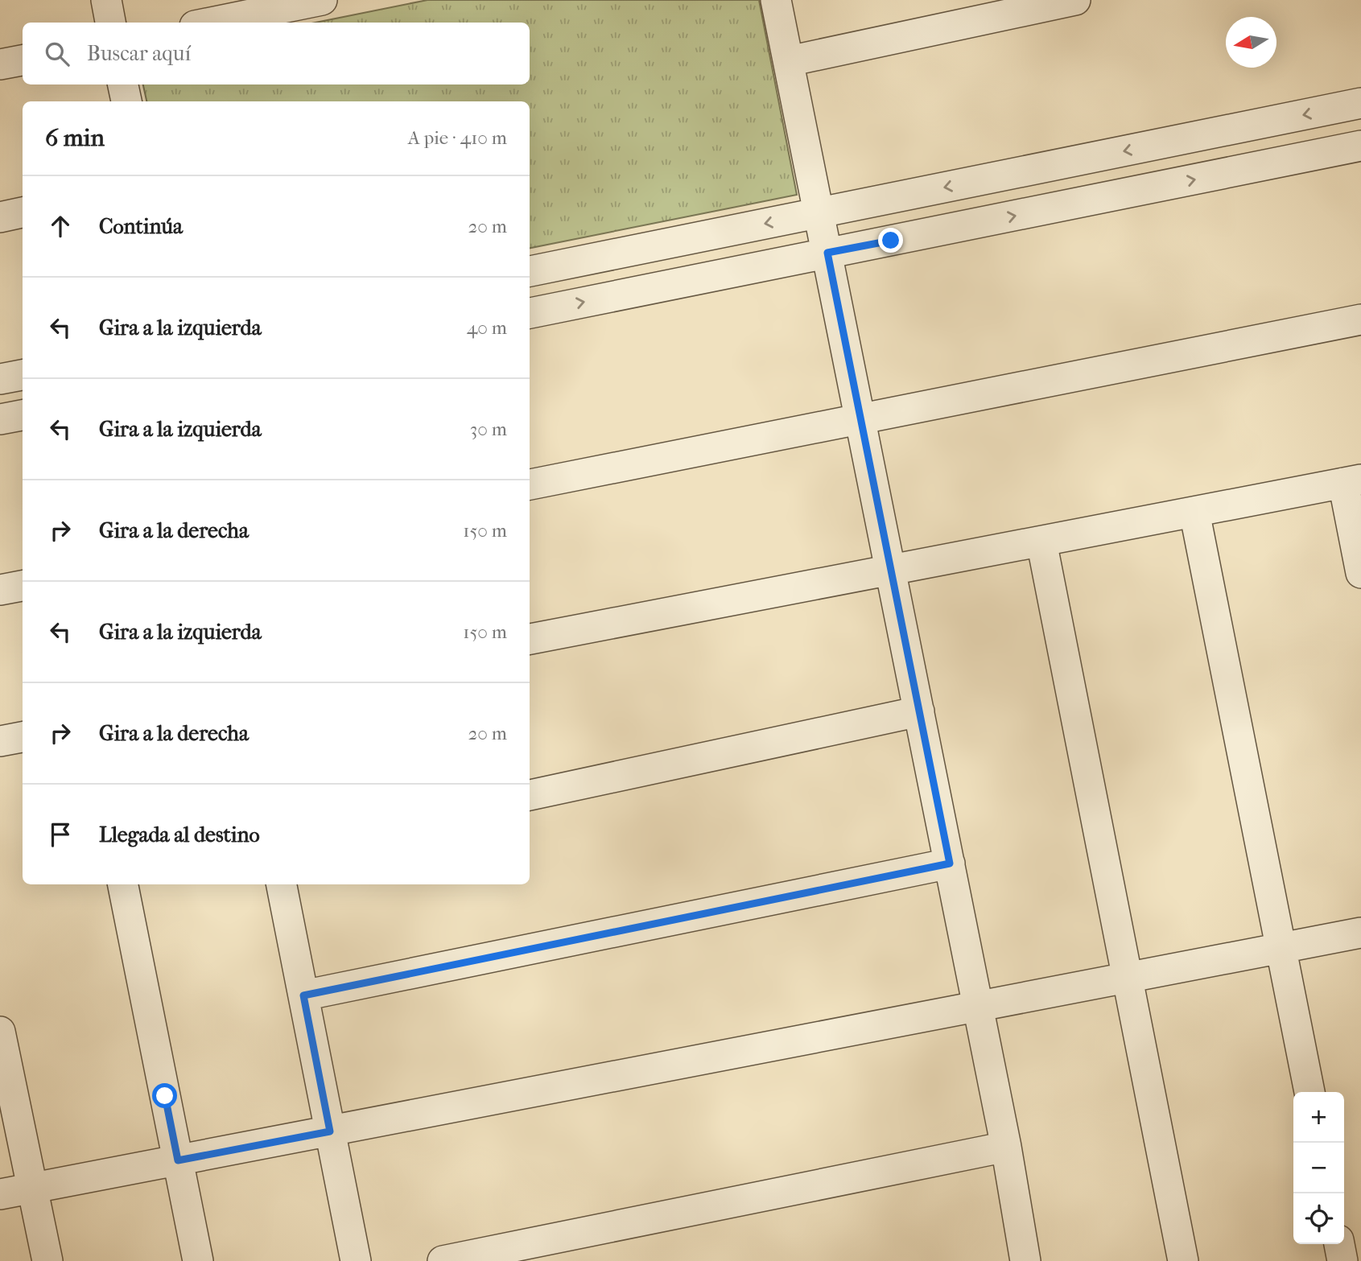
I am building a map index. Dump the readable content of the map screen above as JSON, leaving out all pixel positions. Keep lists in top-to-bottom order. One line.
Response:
{"north":"left","page":{"search":"Buscar aquí","heading":["6 min","A pie · 410 m"],"list":[["Continúa","20 m"],["Gira a la izquierda","40 m"],["Gira a la izquierda","30 m"],["Gira a la derecha","150 m"],["Gira a la izquierda","150 m"],["Gira a la derecha","20 m"],"Llegada al destino"],"map_buttons":["+","−"]}}
